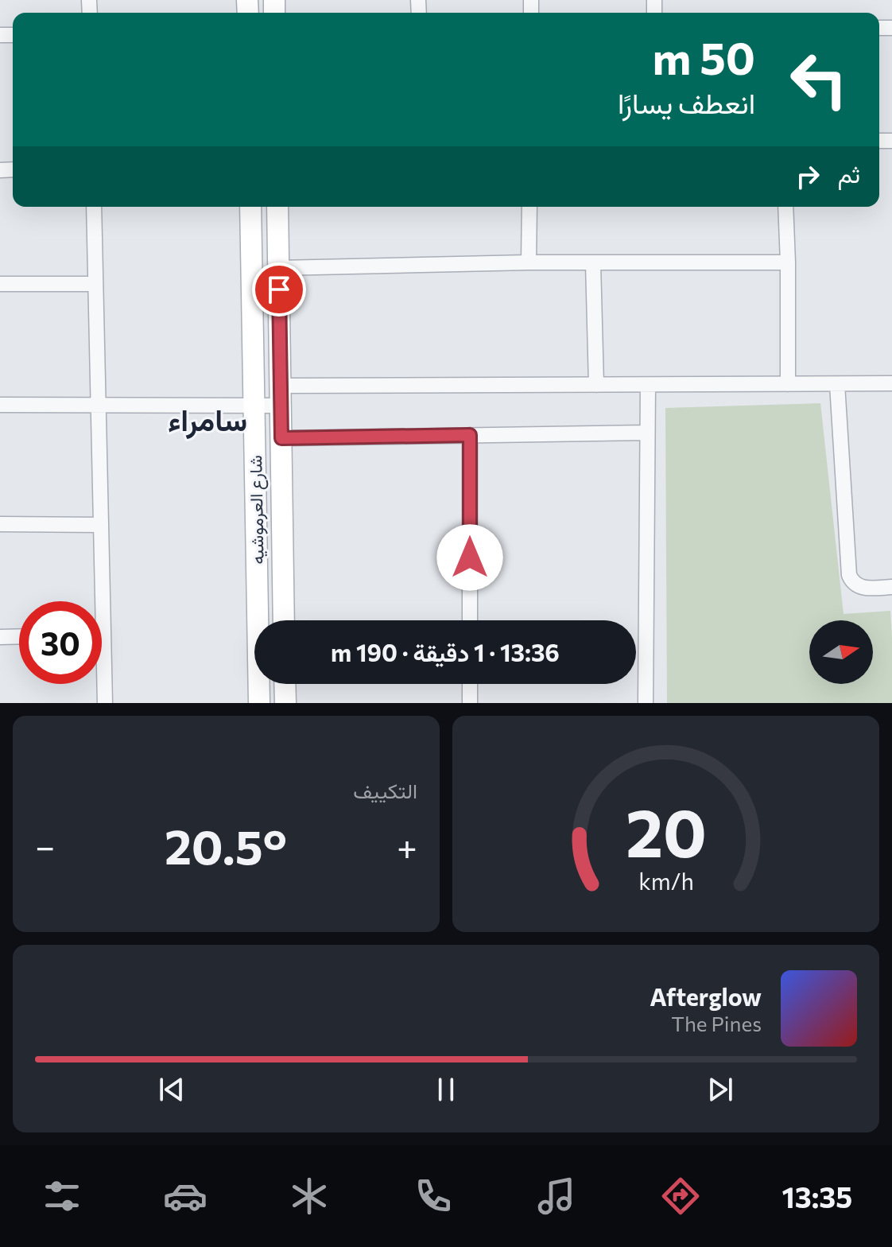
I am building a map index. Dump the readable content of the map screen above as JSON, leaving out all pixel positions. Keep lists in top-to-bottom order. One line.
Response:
{"streets":{"street":["شارع العرموشيه"]},"districts":["سامراء"],"north":"right","page":{"turn":["50 m","انعطف يسارًا"],"then":"ثم","limit":"30","trip":"13:36 · 1 دقيقة · 190 m","tile":"التكييف","heat":["−","20.5°","+"],"song":["Afterglow","The Pines"],"tabs":"13:35","gauge":["20","km/h"]}}
